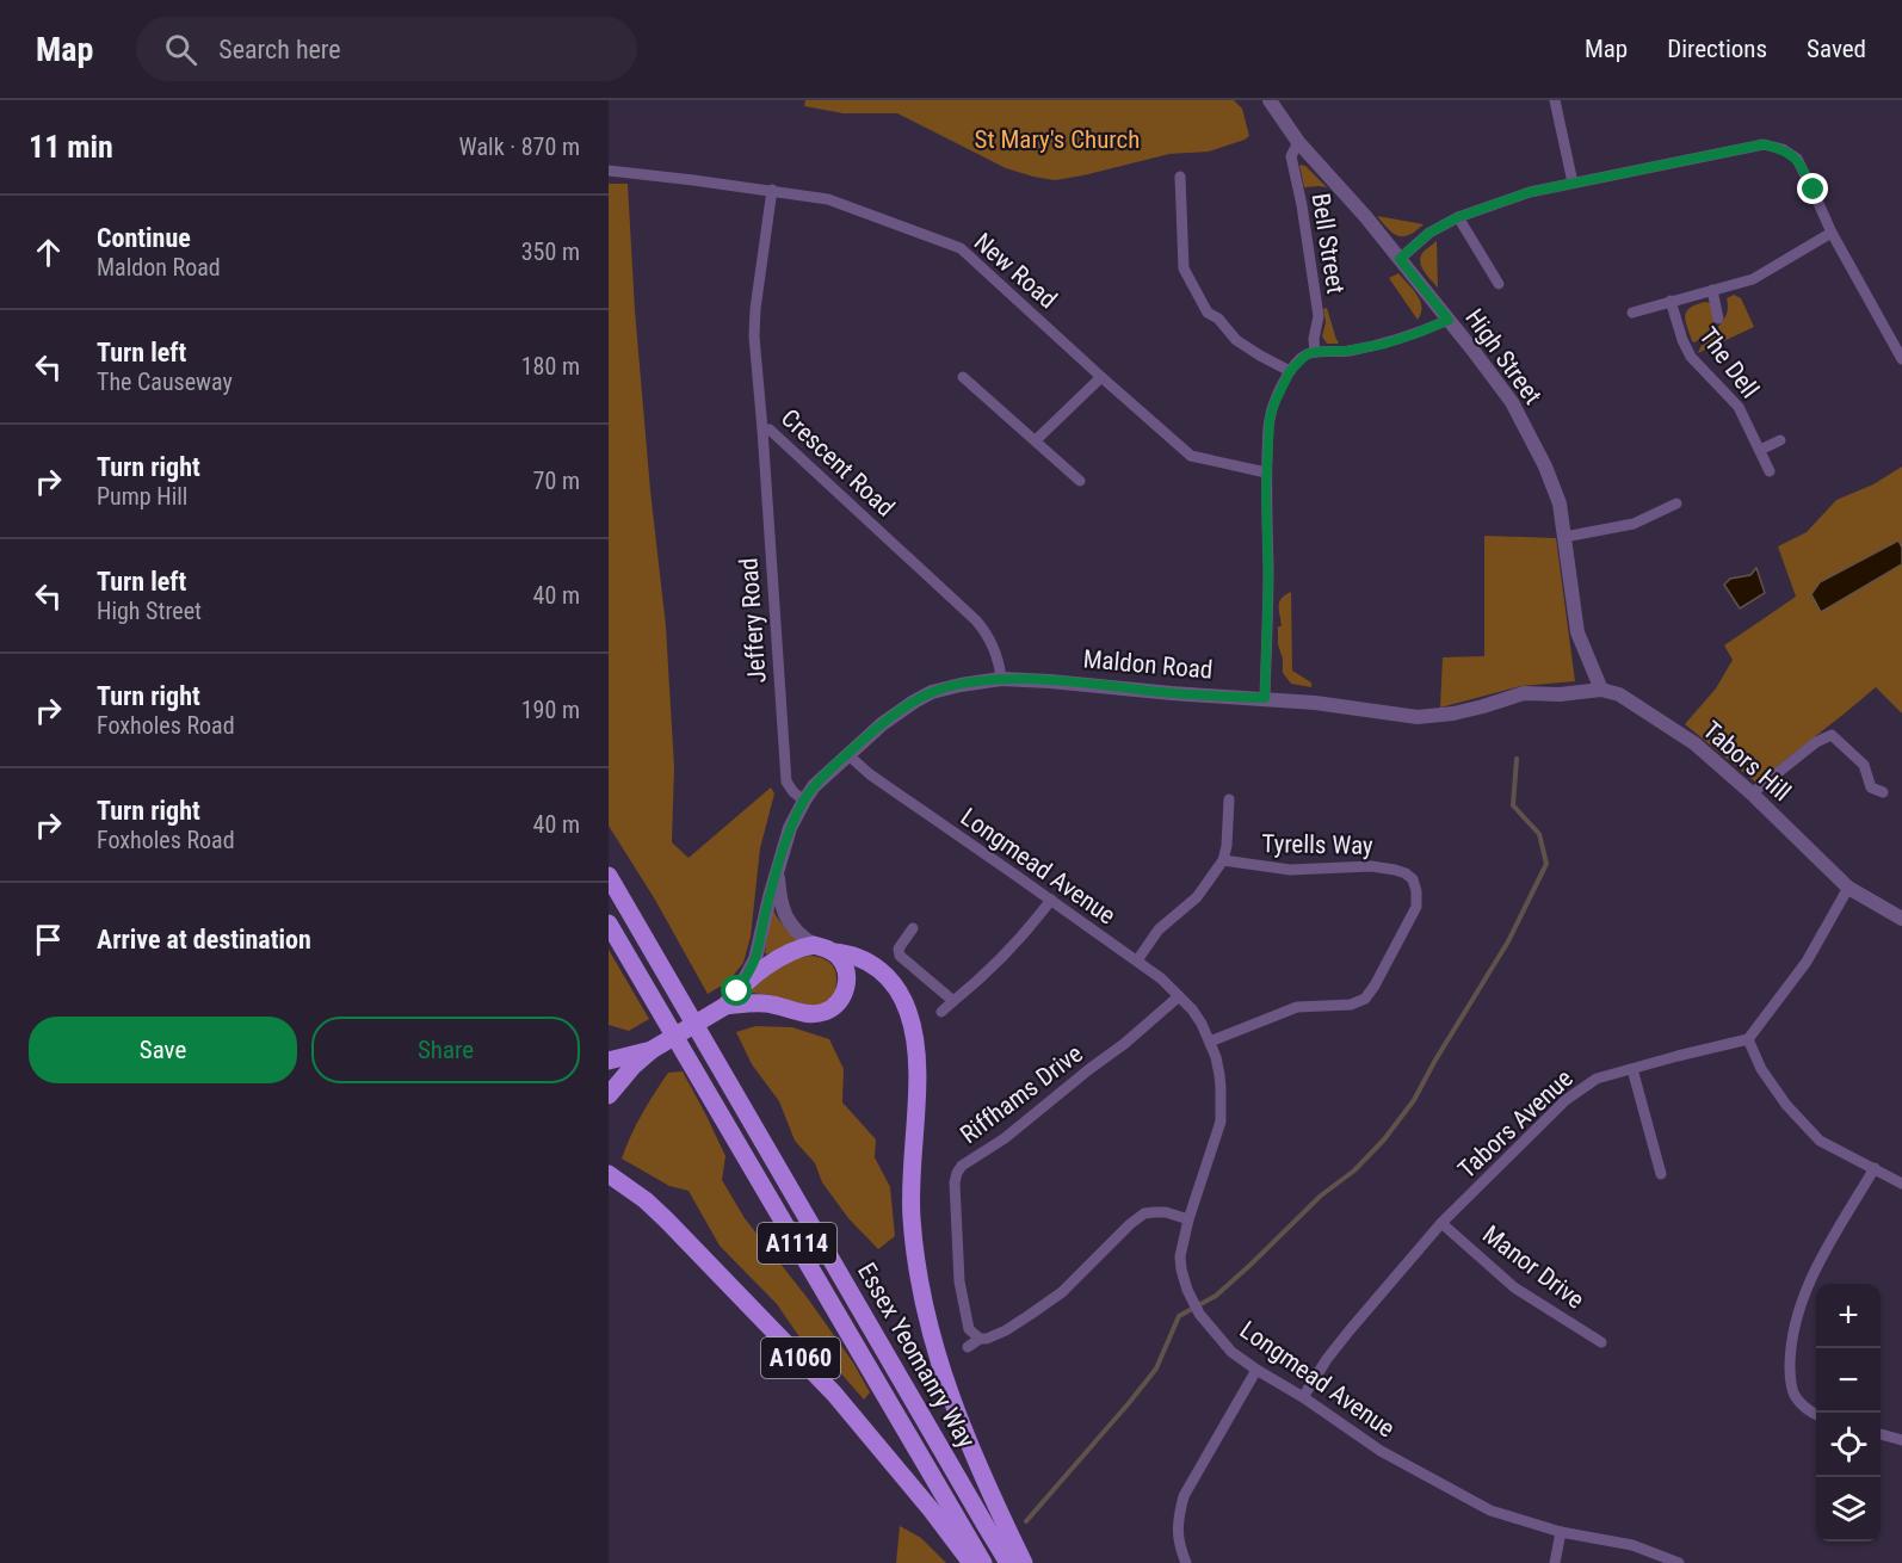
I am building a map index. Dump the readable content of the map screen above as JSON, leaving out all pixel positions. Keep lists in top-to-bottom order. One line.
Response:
{"streets":{"main road":["Maldon Road","A1114","Essex Yeomanry Way","A1060"],"street":["Bell Street","New Road","High Street","The Dell","Crescent Road","Jeffery Road","Tabors Hill","Tyrells Way","Longmead Avenue","Riffhams Drive","Tabors Avenue","Manor Drive"]},"crossings":[["Bell Street","High Street"],["New Road","Crescent Road"],["High Street","Maldon Road"],["High Street","Tabors Hill"],["Crescent Road","Jeffery Road"],["Crescent Road","Maldon Road"],["Jeffery Road","Maldon Road"],["Maldon Road","Tabors Hill"],["Maldon Road","Longmead Avenue"],["Tyrells Way","Longmead Avenue"],["Longmead Avenue","Riffhams Drive"],["Longmead Avenue","Tabors Avenue"],["Tabors Avenue","Manor Drive"]],"parks":["St Mary's Church"],"page":{"header":"Map","search":"Search here","nav":["Map","Directions","Saved"],"heading":["11 min","Walk · 870 m"],"list":[["Continue","Maldon Road","350 m"],["Turn left","The Causeway","180 m"],["Turn right","Pump Hill","70 m"],["Turn left","High Street","40 m"],["Turn right","Foxholes Road","190 m"],["Turn right","Foxholes Road","40 m"],"Arrive at destination"],"buttons":["Save","Share"],"map_buttons":["+","−"]}}
